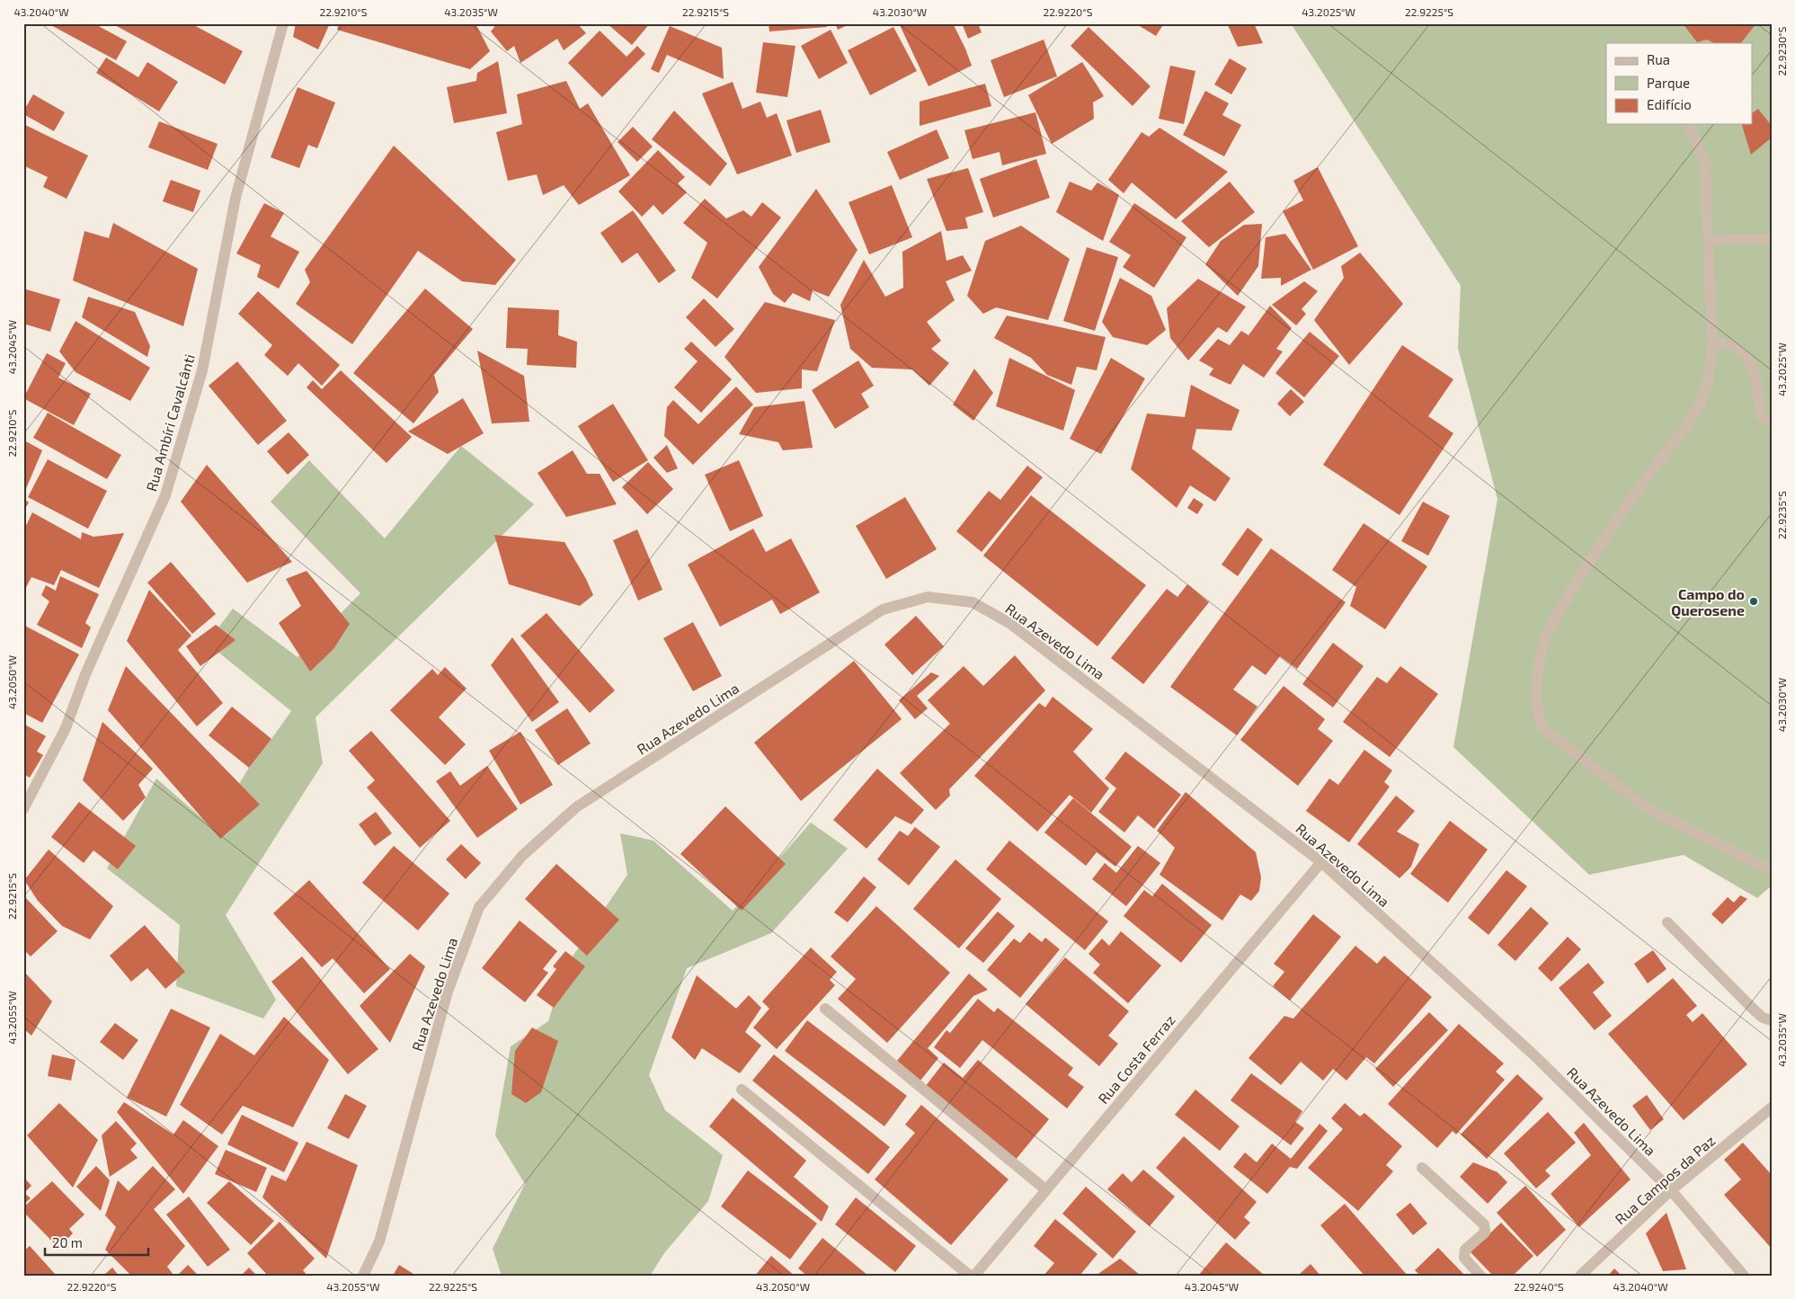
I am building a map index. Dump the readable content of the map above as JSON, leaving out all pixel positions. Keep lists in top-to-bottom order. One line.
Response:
{"streets":{"street":["Rua Ambíri Cavalcânti","Rua Azevedo Lima","Rua Costa Ferraz","Rua Campos da Paz"]},"crossings":[["Rua Azevedo Lima","Rua Costa Ferraz"],["Rua Azevedo Lima","Rua Campos da Paz"]],"places":["Campo do Querosene"],"legend":["Rua","Parque","Edifício"],"scale_bar":"20 m","coordinates":["43.2040°W","22.9210°S","43.2035°W","22.9215°S","43.2030°W","22.9220°S","43.2025°W","22.9225°S","22.9230°S","43.2045°W","22.9235°S","43.2050°W","43.2055°W","22.9240°S"]}
